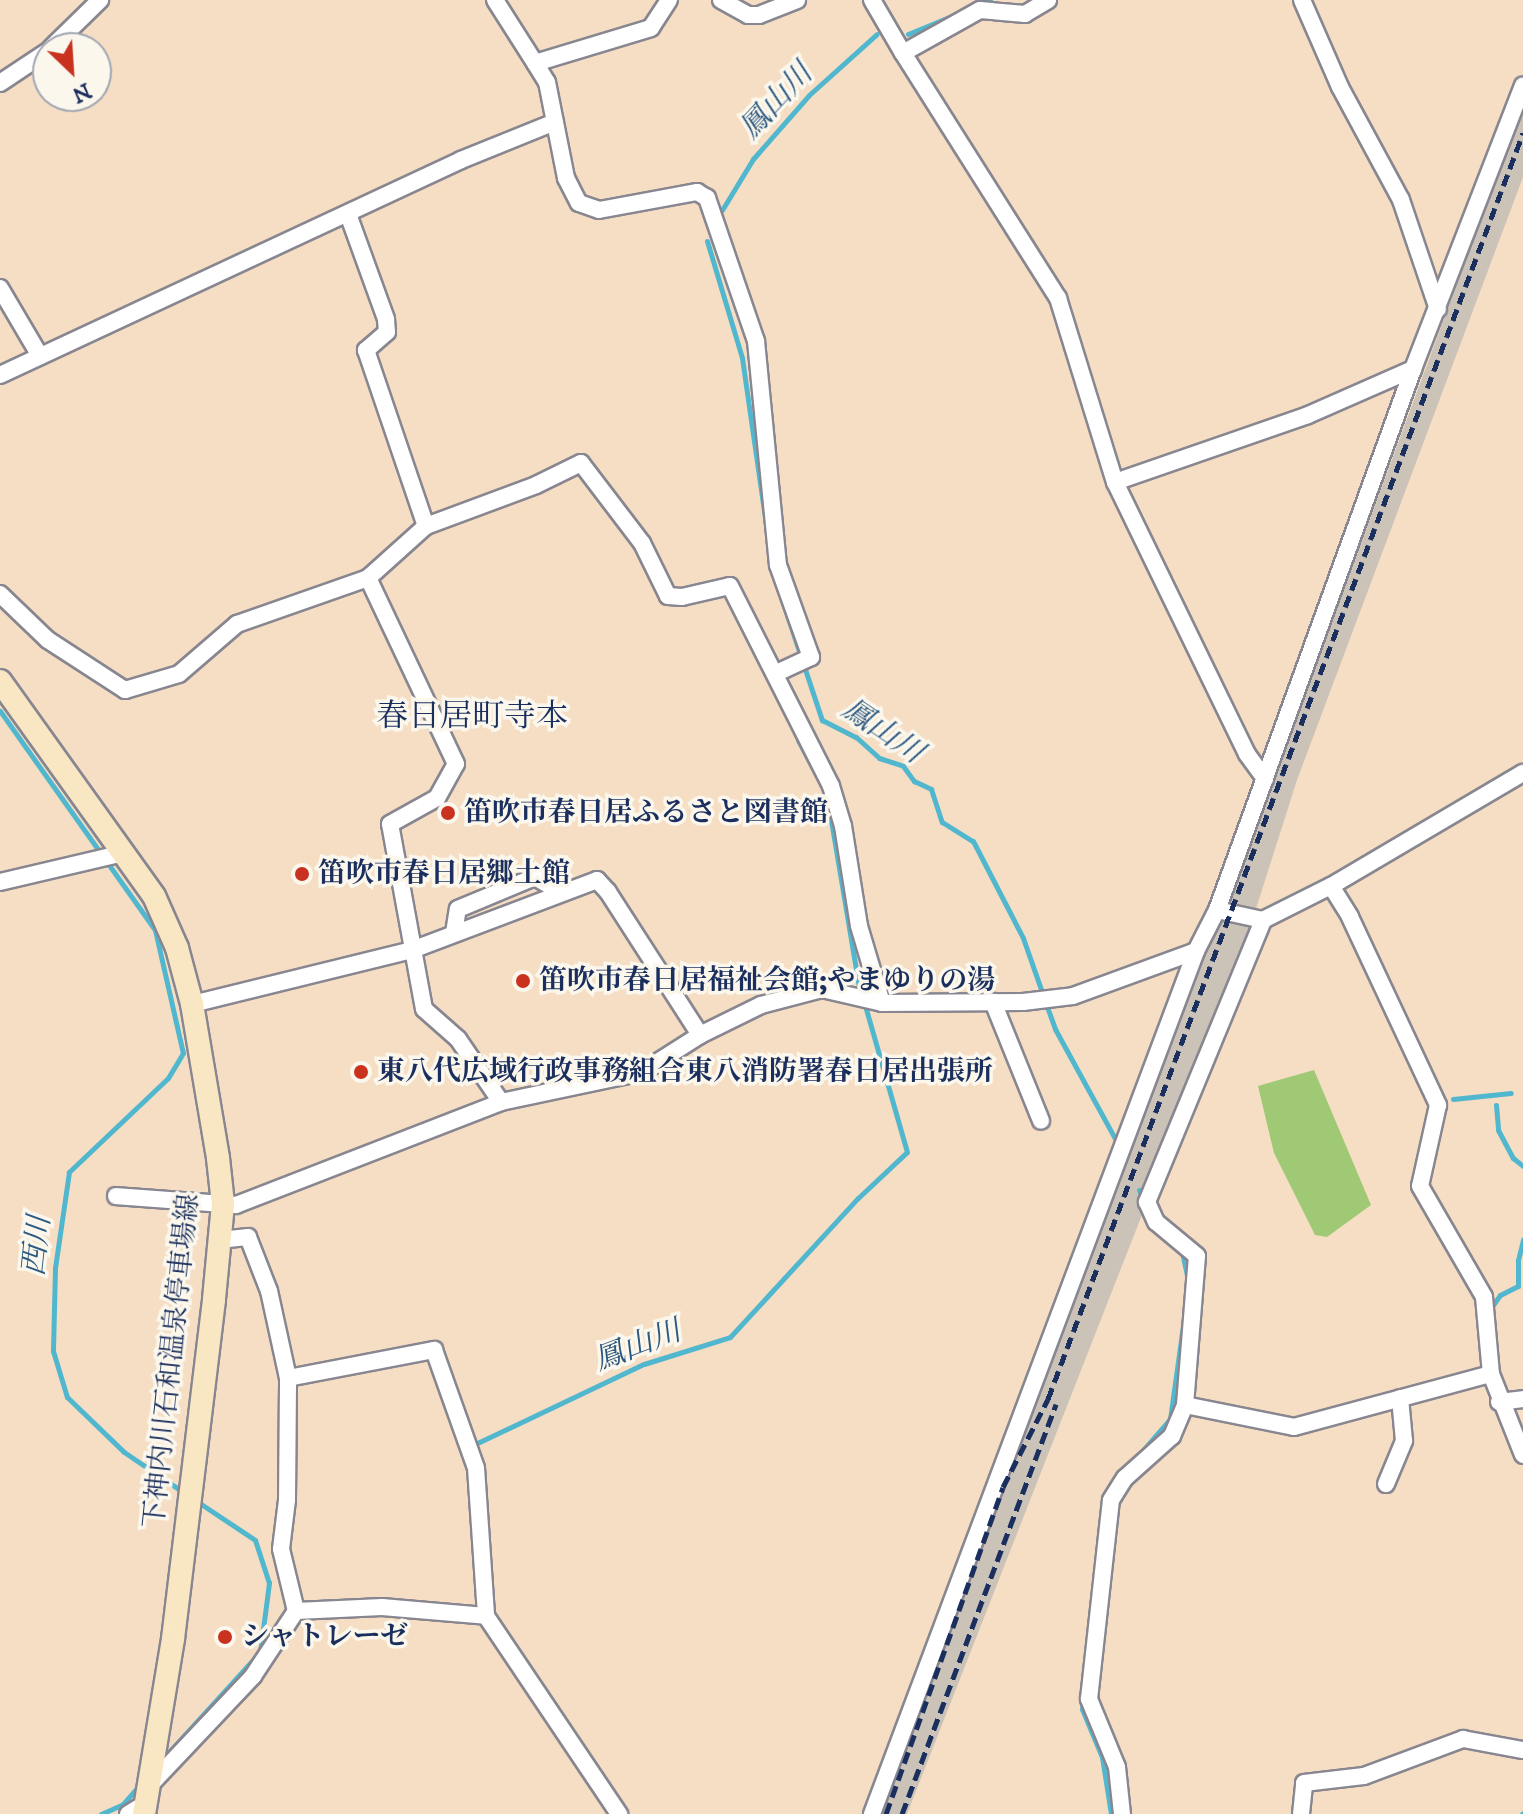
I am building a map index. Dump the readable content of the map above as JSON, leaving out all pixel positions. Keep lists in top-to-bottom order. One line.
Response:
{"streets":{"main road":["下神内川石和温泉停車場線"]},"districts":["春日居町寺本"],"water":["鳳山川","西川"],"places":["笛吹市春日居ふるさと図書館","笛吹市春日居郷土館","笛吹市春日居福祉会館;やまゆりの湯","東八代広域行政事務組合東八消防署春日居出張所","シャトレーゼ"],"north":"bottom right"}
